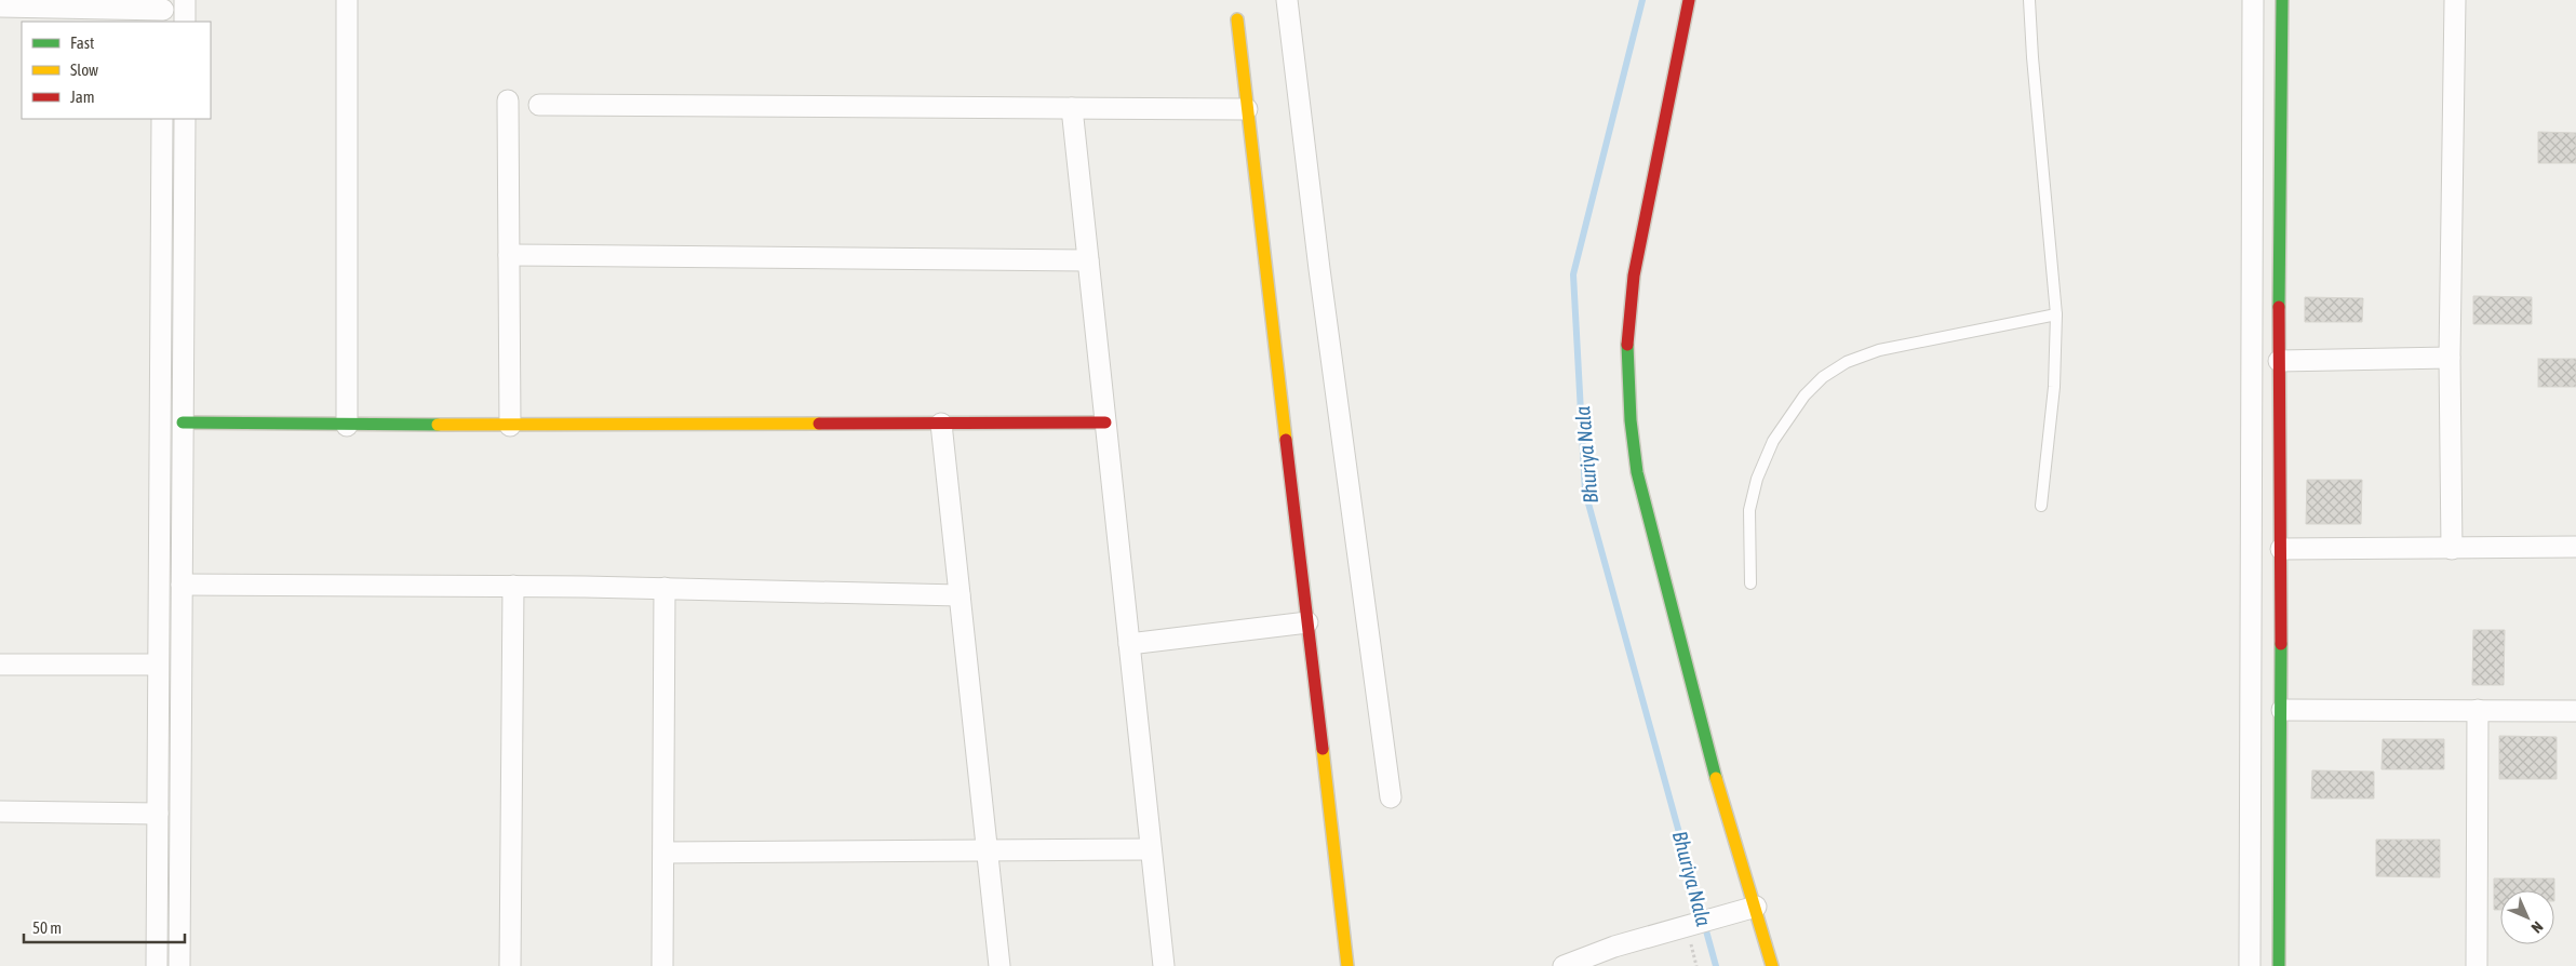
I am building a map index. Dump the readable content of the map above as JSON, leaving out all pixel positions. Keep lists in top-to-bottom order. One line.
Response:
{"water":["Bhuriya Nala"],"legend":["Fast","Slow","Jam"],"scale_bar":"50 m","north":"bottom right"}
